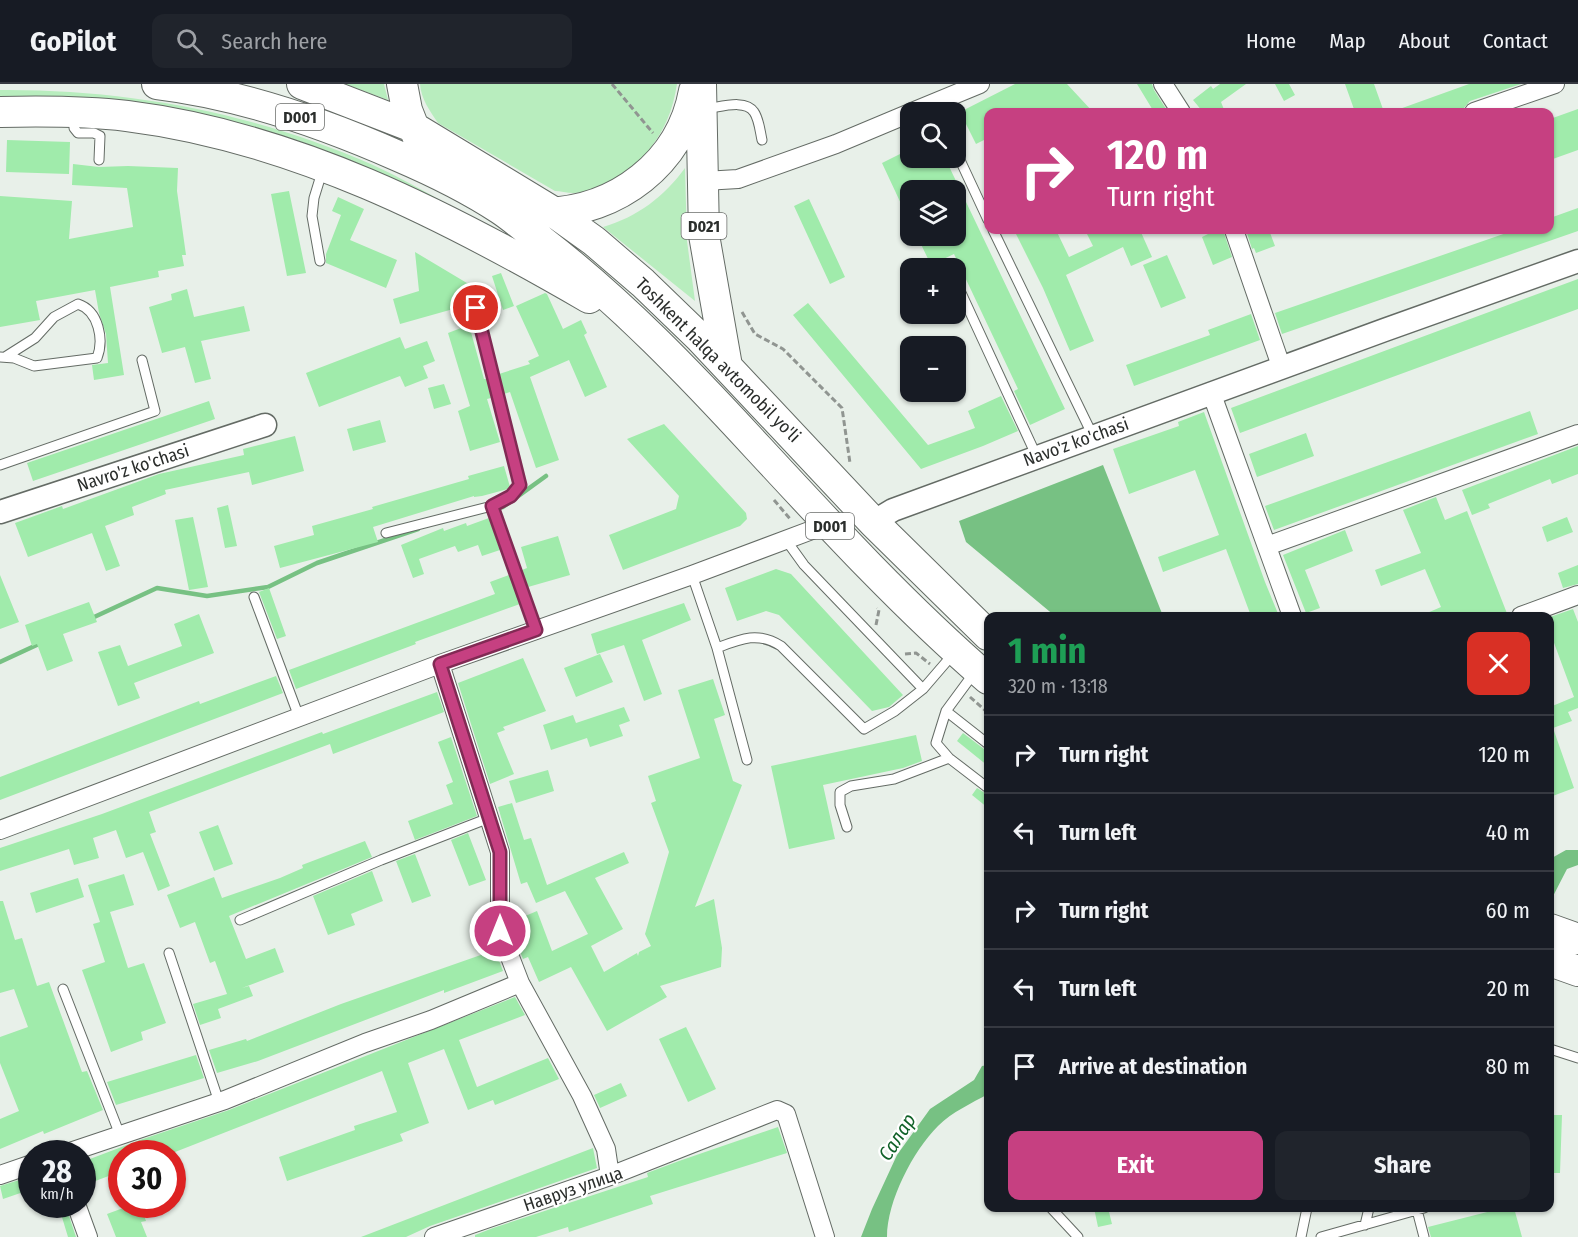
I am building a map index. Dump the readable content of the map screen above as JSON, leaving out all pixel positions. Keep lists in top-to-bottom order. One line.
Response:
{"streets":{"highway":["D001","D021","Toshkent halqa avtomobil yo'li"],"street":["Navo'z ko'chasi","Navro'z ko'chasi","Навруз улица"]},"crossings":[["D001","Toshkent halqa avtomobil yo'li"],["D021","Toshkent halqa avtomobil yo'li"],["Toshkent halqa avtomobil yo'li","Navo'z ko'chasi"]],"water":["Салар"],"page":{"header":"GoPilot","search":"Search here","nav":["Home","Map","About","Contact"],"map_buttons":["+","−"],"turn":["120 m","Turn right"],"heading":["1 min","320 m · 13:18"],"list":[{"name":"Turn right","value":"120 m"},{"name":"Turn left","value":"40 m"},{"name":"Turn right","value":"60 m"},{"name":"Turn left","value":"20 m"},{"name":"Arrive at destination","value":"80 m"}],"buttons":["Exit","Share"],"speed":"28 km/h","limit":"30"}}
